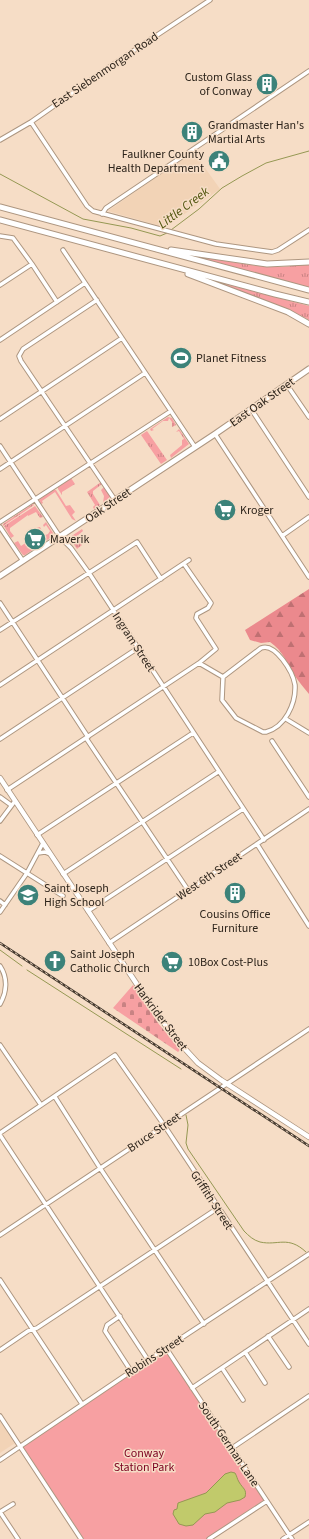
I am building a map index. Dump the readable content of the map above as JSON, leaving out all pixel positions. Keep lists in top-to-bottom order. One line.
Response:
{"streets":{"highway":["East Oak Street","Oak Street"],"main road":["Harkrider Street"],"street":["East Siebenmorgan Road","Ingram Street","West 6th Street","Bruce Street","Griffith Street","Robins Street","South German Lane"]},"crossings":[["East Oak Street","Oak Street"],["Oak Street","Ingram Street"],["Ingram Street","West 6th Street"],["West 6th Street","Harkrider Street"],["Harkrider Street","Bruce Street"],["Bruce Street","Griffith Street"],["Griffith Street","Robins Street"],["Robins Street","South German Lane"]],"water":["Little Creek"],"parks":["Conway Station Park"],"places":{"building":["Custom Glass of Conway","Grandmaster Han's Martial Arts","Cousins Office Furniture"],"public building":["Faulkner County Health Department"],"sports":["Planet Fitness"],"supermarket":["Kroger","Maverik","10Box Cost-Plus"],"school or university":["Saint Joseph High School"],"church":["Saint Joseph Catholic Church"]}}
